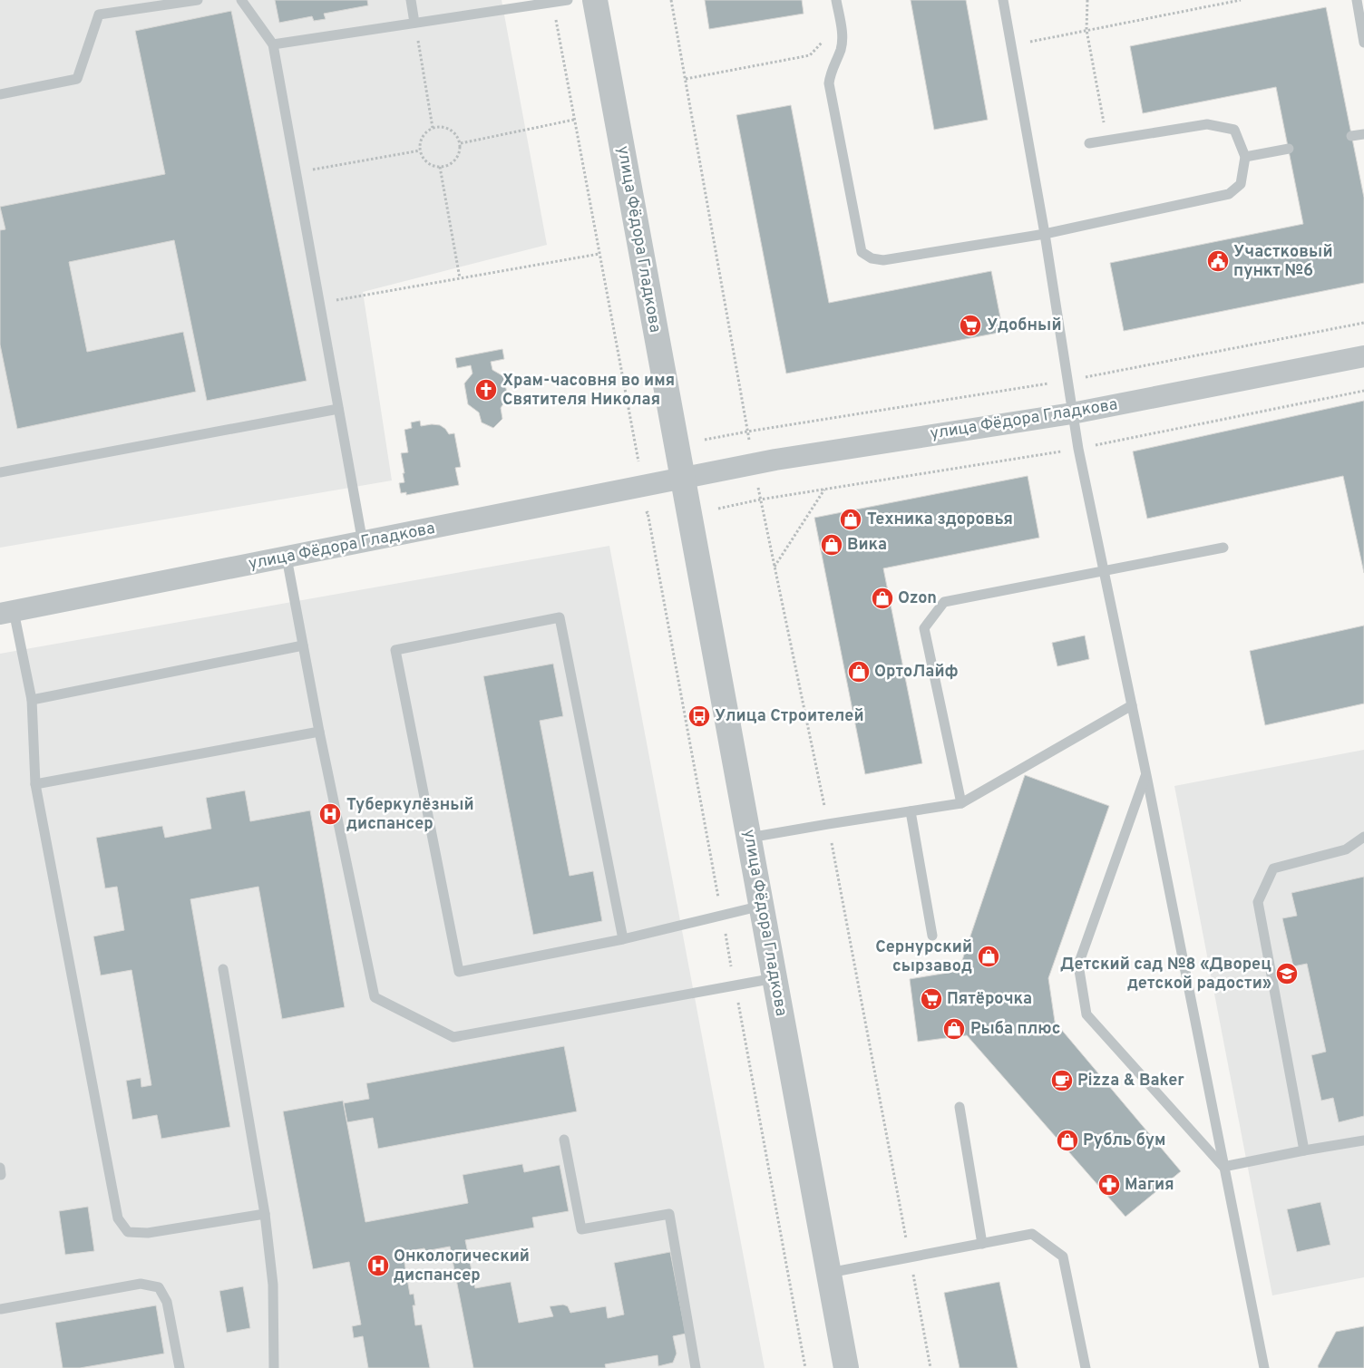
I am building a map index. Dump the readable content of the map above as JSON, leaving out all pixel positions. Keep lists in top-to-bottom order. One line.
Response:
{"streets":{"street":["улица Фёдора Гладкова"]},"places":{"public building":["Участковый пункт №6"],"supermarket":["Удобный","Пятёрочка"],"church":["Храм-часовня во имя Святителя Николая"],"shop":["Техника здоровья","Вика","Ozon","ОртоЛайф","Сернурский сырзавод","Рыба плюс","Рубль бум"],"bus stop":["Улица Строителей"],"hospital":["Туберкулёзный диспансер","Онкологический диспансер"],"school or university":["Детский сад №8 «Дворец детской радости»"],"cafe":["Pizza & Baker"],"pharmacy":["Магия"]}}
